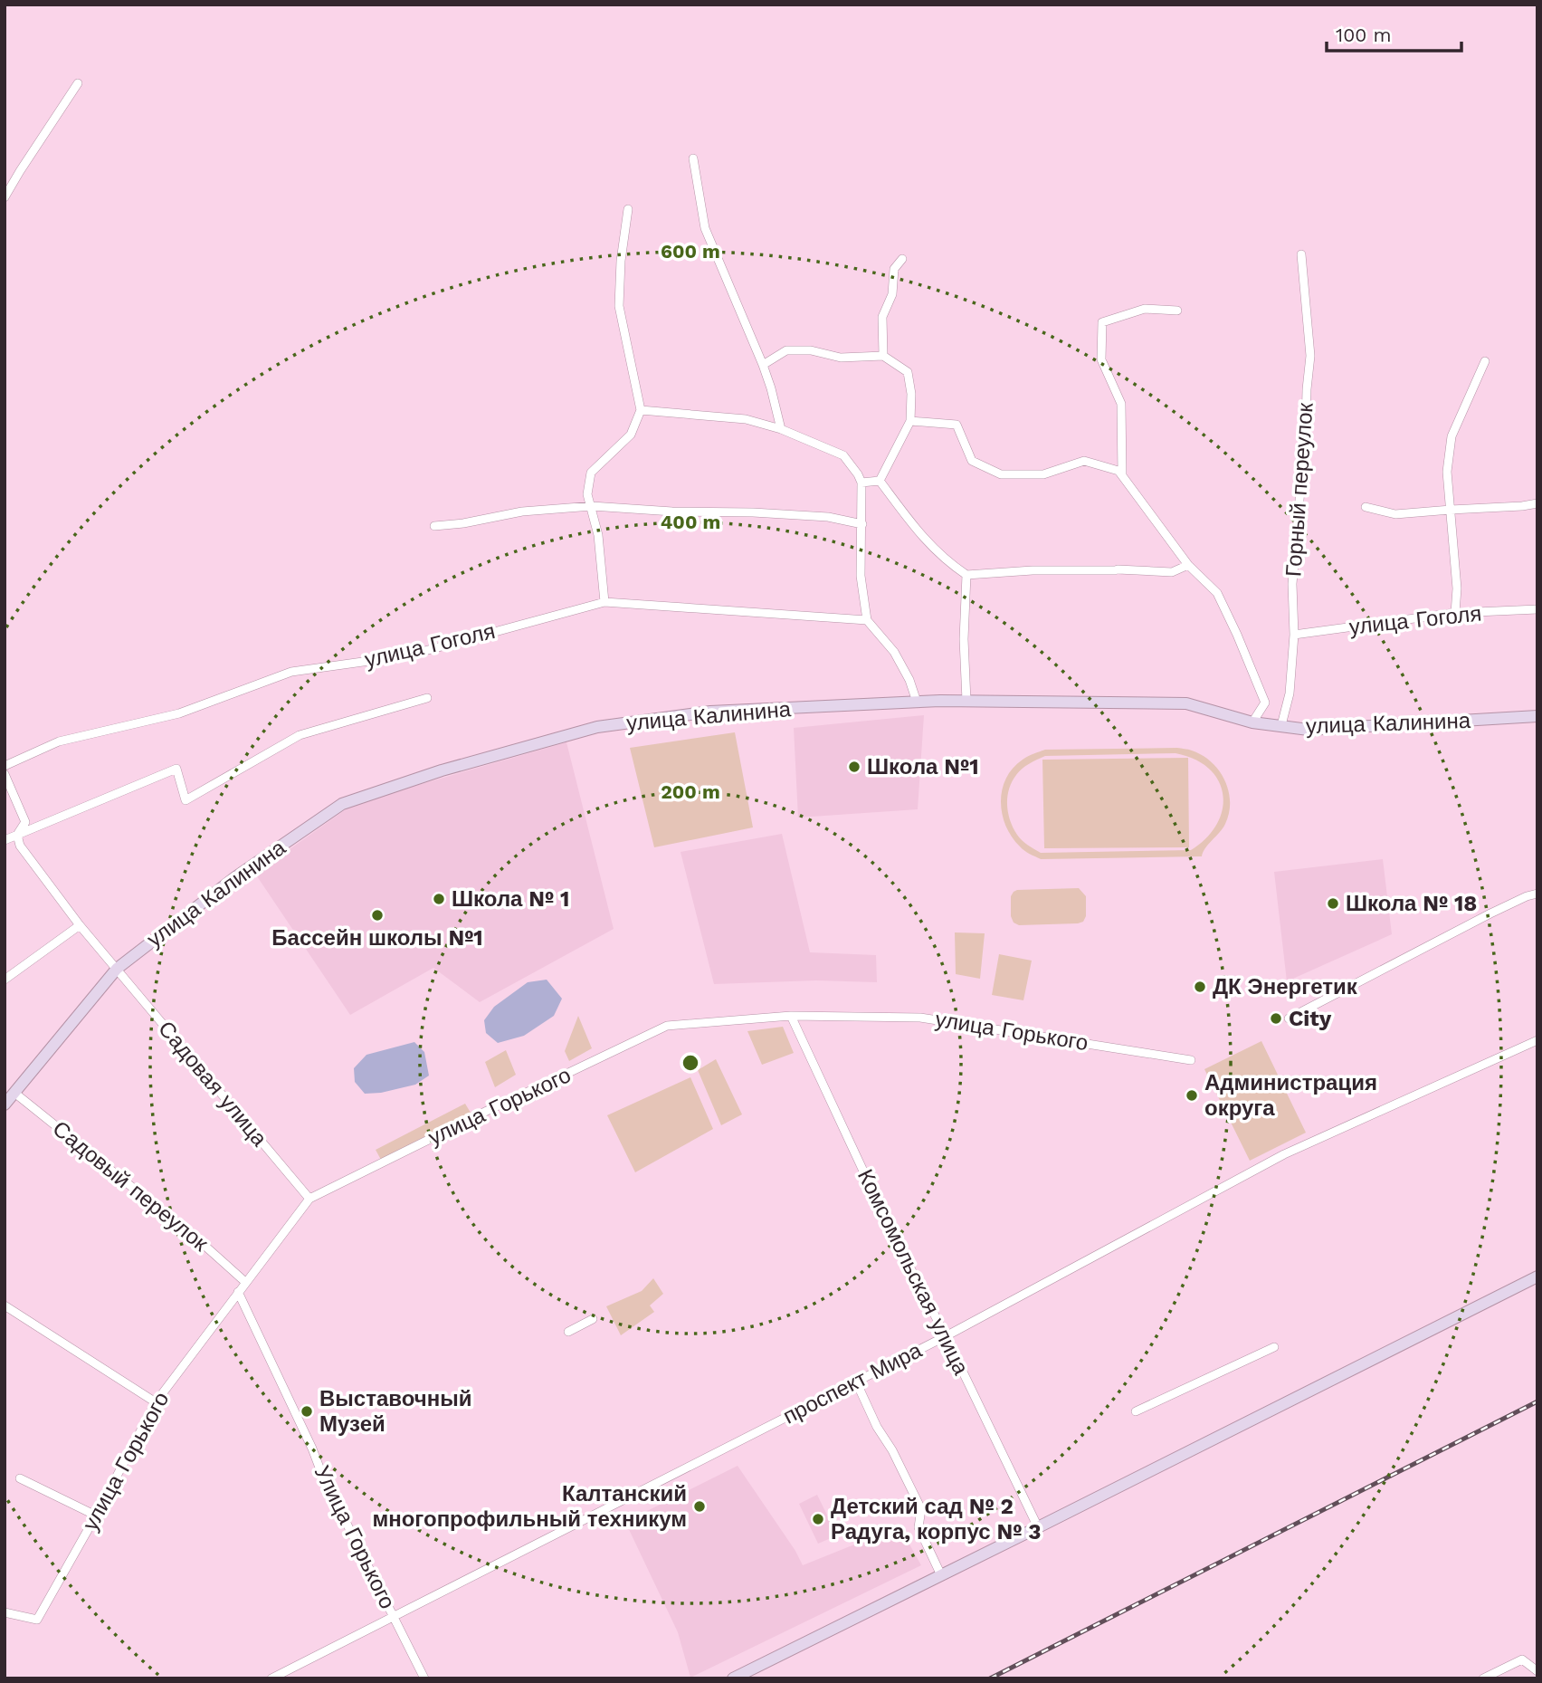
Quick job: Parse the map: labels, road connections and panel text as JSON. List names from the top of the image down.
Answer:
{
  "streets": {
    "street": [
      "Горный переулок",
      "улица Гоголя",
      "улица Калинина",
      "улица Горького",
      "Садовая улица",
      "Садовый переулок",
      "Комсомольская улица",
      "проспект Мира",
      "Улица Горького"
    ]
  },
  "crossings": [
    ["Горный переулок", "улица Гоголя"],
    ["Горный переулок", "улица Калинина"],
    ["улица Калинина", "Садовая улица"],
    ["улица Калинина", "Садовый переулок"],
    ["улица Горького", "Садовая улица"],
    ["улица Горького", "Садовый переулок"],
    ["улица Горького", "Комсомольская улица"],
    ["улица Горького", "Улица Горького"],
    ["Комсомольская улица", "проспект Мира"],
    ["проспект Мира", "Улица Горького"]
  ],
  "places": [
    "Школа №1",
    "Школа № 1",
    "Школа № 18",
    "Бассейн школы №1",
    "ДК Энергетик",
    "City",
    "Администрация округа",
    "Выставочный Музей",
    "Калтанский многопрофильный техникум",
    "Детский сад № 2 Радуга, корпус № 3"
  ],
  "scale_bar": "100 m",
  "rings": ["600 m", "400 m", "200 m"]
}
